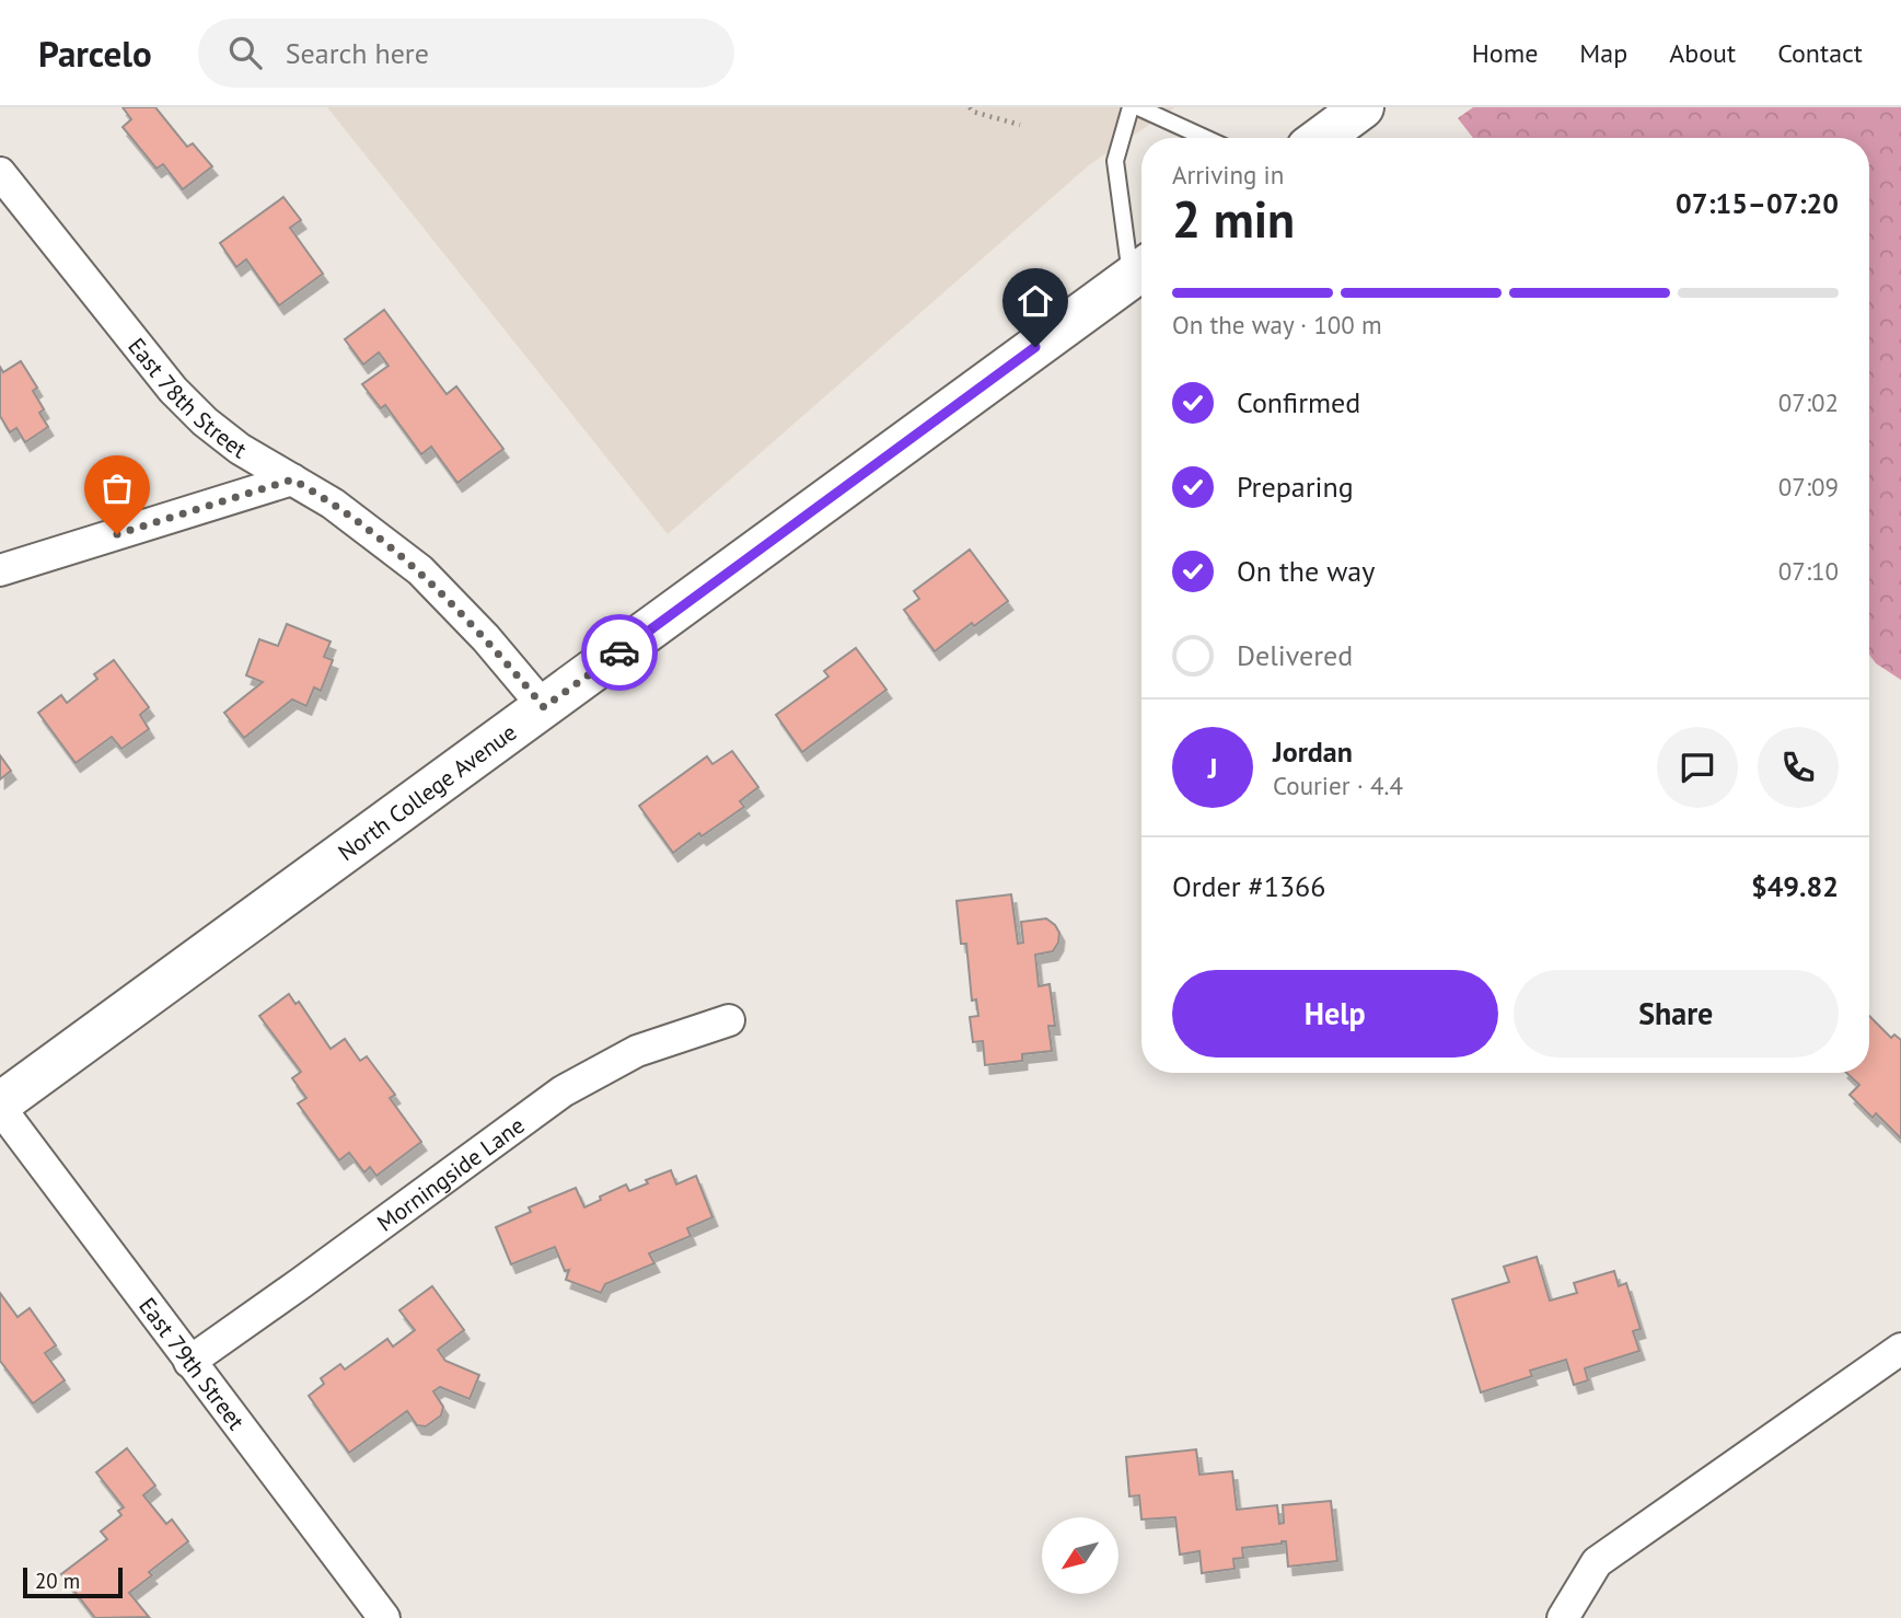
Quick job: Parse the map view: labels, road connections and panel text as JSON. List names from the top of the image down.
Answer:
{
  "streets": {
    "main road": ["North College Avenue"],
    "street": ["East 78th Street", "Morningside Lane", "East 79th Street"]
  },
  "crossings": [
    ["East 78th Street", "North College Avenue"],
    ["North College Avenue", "East 79th Street"],
    ["Morningside Lane", "East 79th Street"]
  ],
  "scale_bar": "20 m",
  "north": "bottom left",
  "page": {
    "header": "Parcelo",
    "search": "Search here",
    "nav": [
      "Home",
      "Map",
      "About",
      "Contact"
    ],
    "heading": ["2 min", "Arriving in", "07:15–07:20"],
    "panel": [
      "Jordan",
      "Courier · 4.4",
      "Order #1366",
      "$49.82"
    ],
    "bar": "On the way · 100 m",
    "list": [
      ["Confirmed", "07:02"],
      ["Preparing", "07:09"],
      ["On the way", "07:10"],
      "Delivered"
    ],
    "round": "J",
    "buttons": ["Help", "Share"],
    "scale": "20 m"
  }
}
